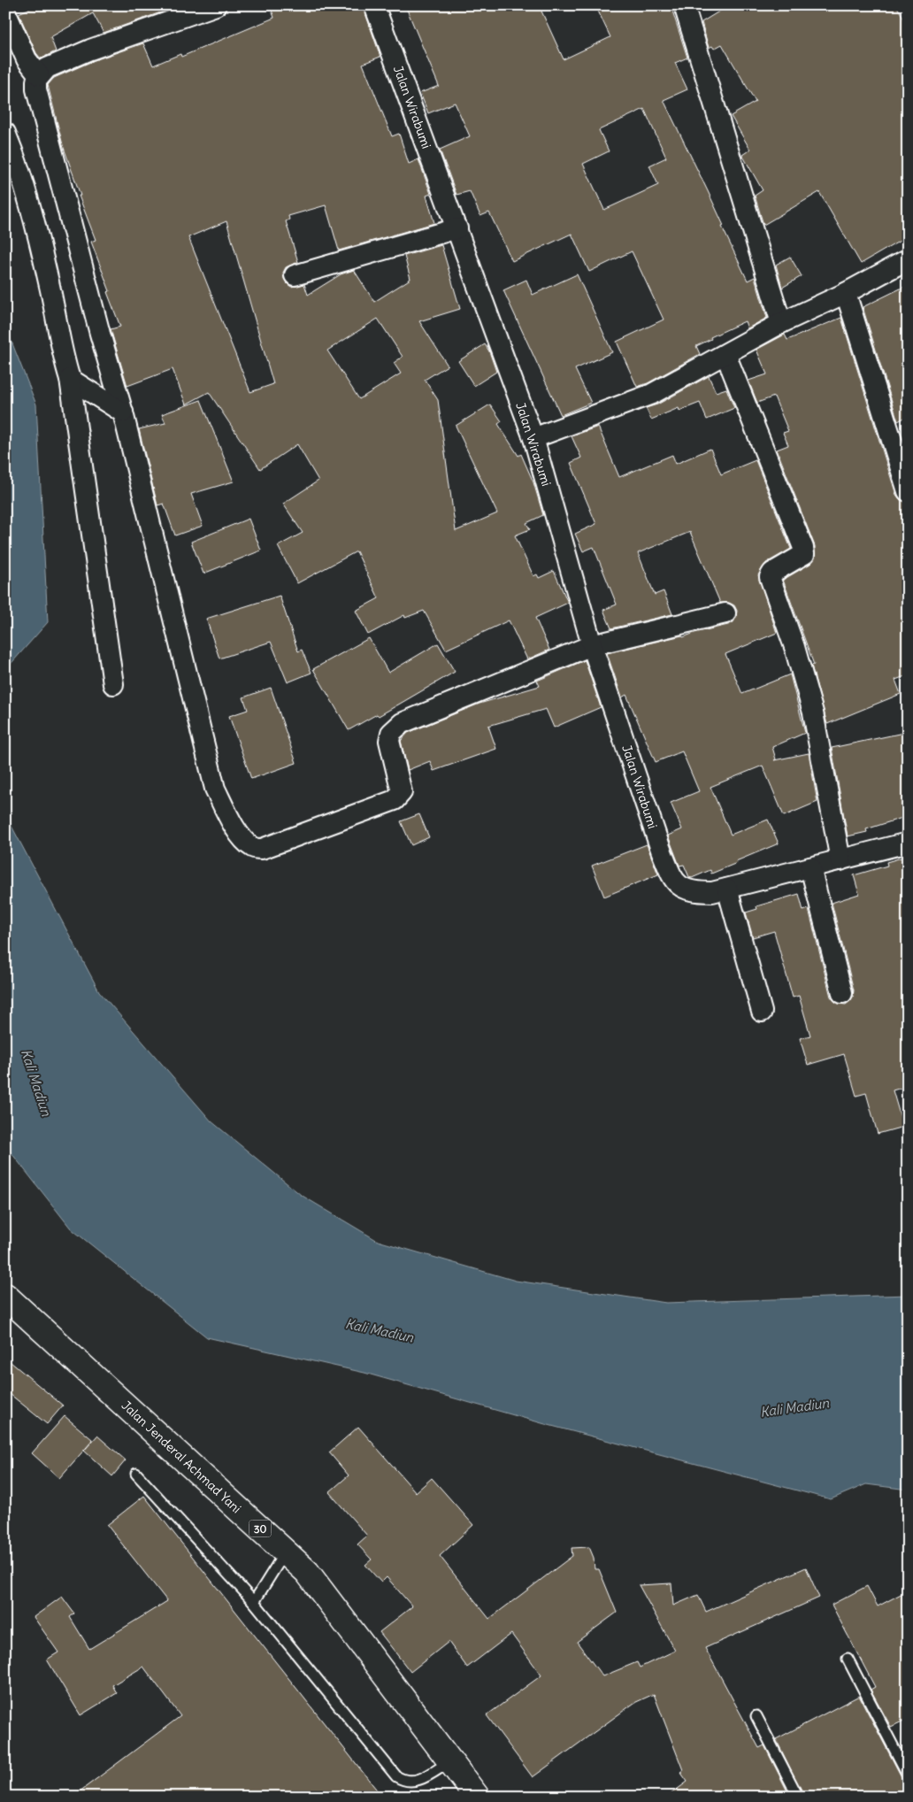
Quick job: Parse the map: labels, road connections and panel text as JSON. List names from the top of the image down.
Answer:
{
  "streets": {
    "highway": ["Jalan Jenderal Achmad Yani", "30"],
    "street": ["Jalan Wirabumi"]
  },
  "water": ["Kali Madiun"]
}
